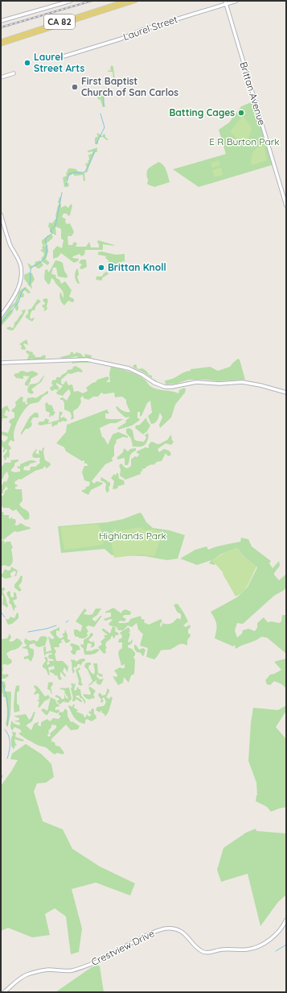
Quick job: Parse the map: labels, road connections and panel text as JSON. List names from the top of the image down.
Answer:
{
  "streets": {
    "main road": [
      "CA 82",
      "Laurel Street",
      "Brittan Avenue",
      "Crestview Drive"
    ]
  },
  "crossings": [
    ["Laurel Street", "Brittan Avenue"]
  ],
  "parks": ["E R Burton Park", "Highlands Park"],
  "places": [
    "Laurel Street Arts",
    "First Baptist Church of San Carlos",
    "Batting Cages",
    "Brittan Knoll"
  ]
}
